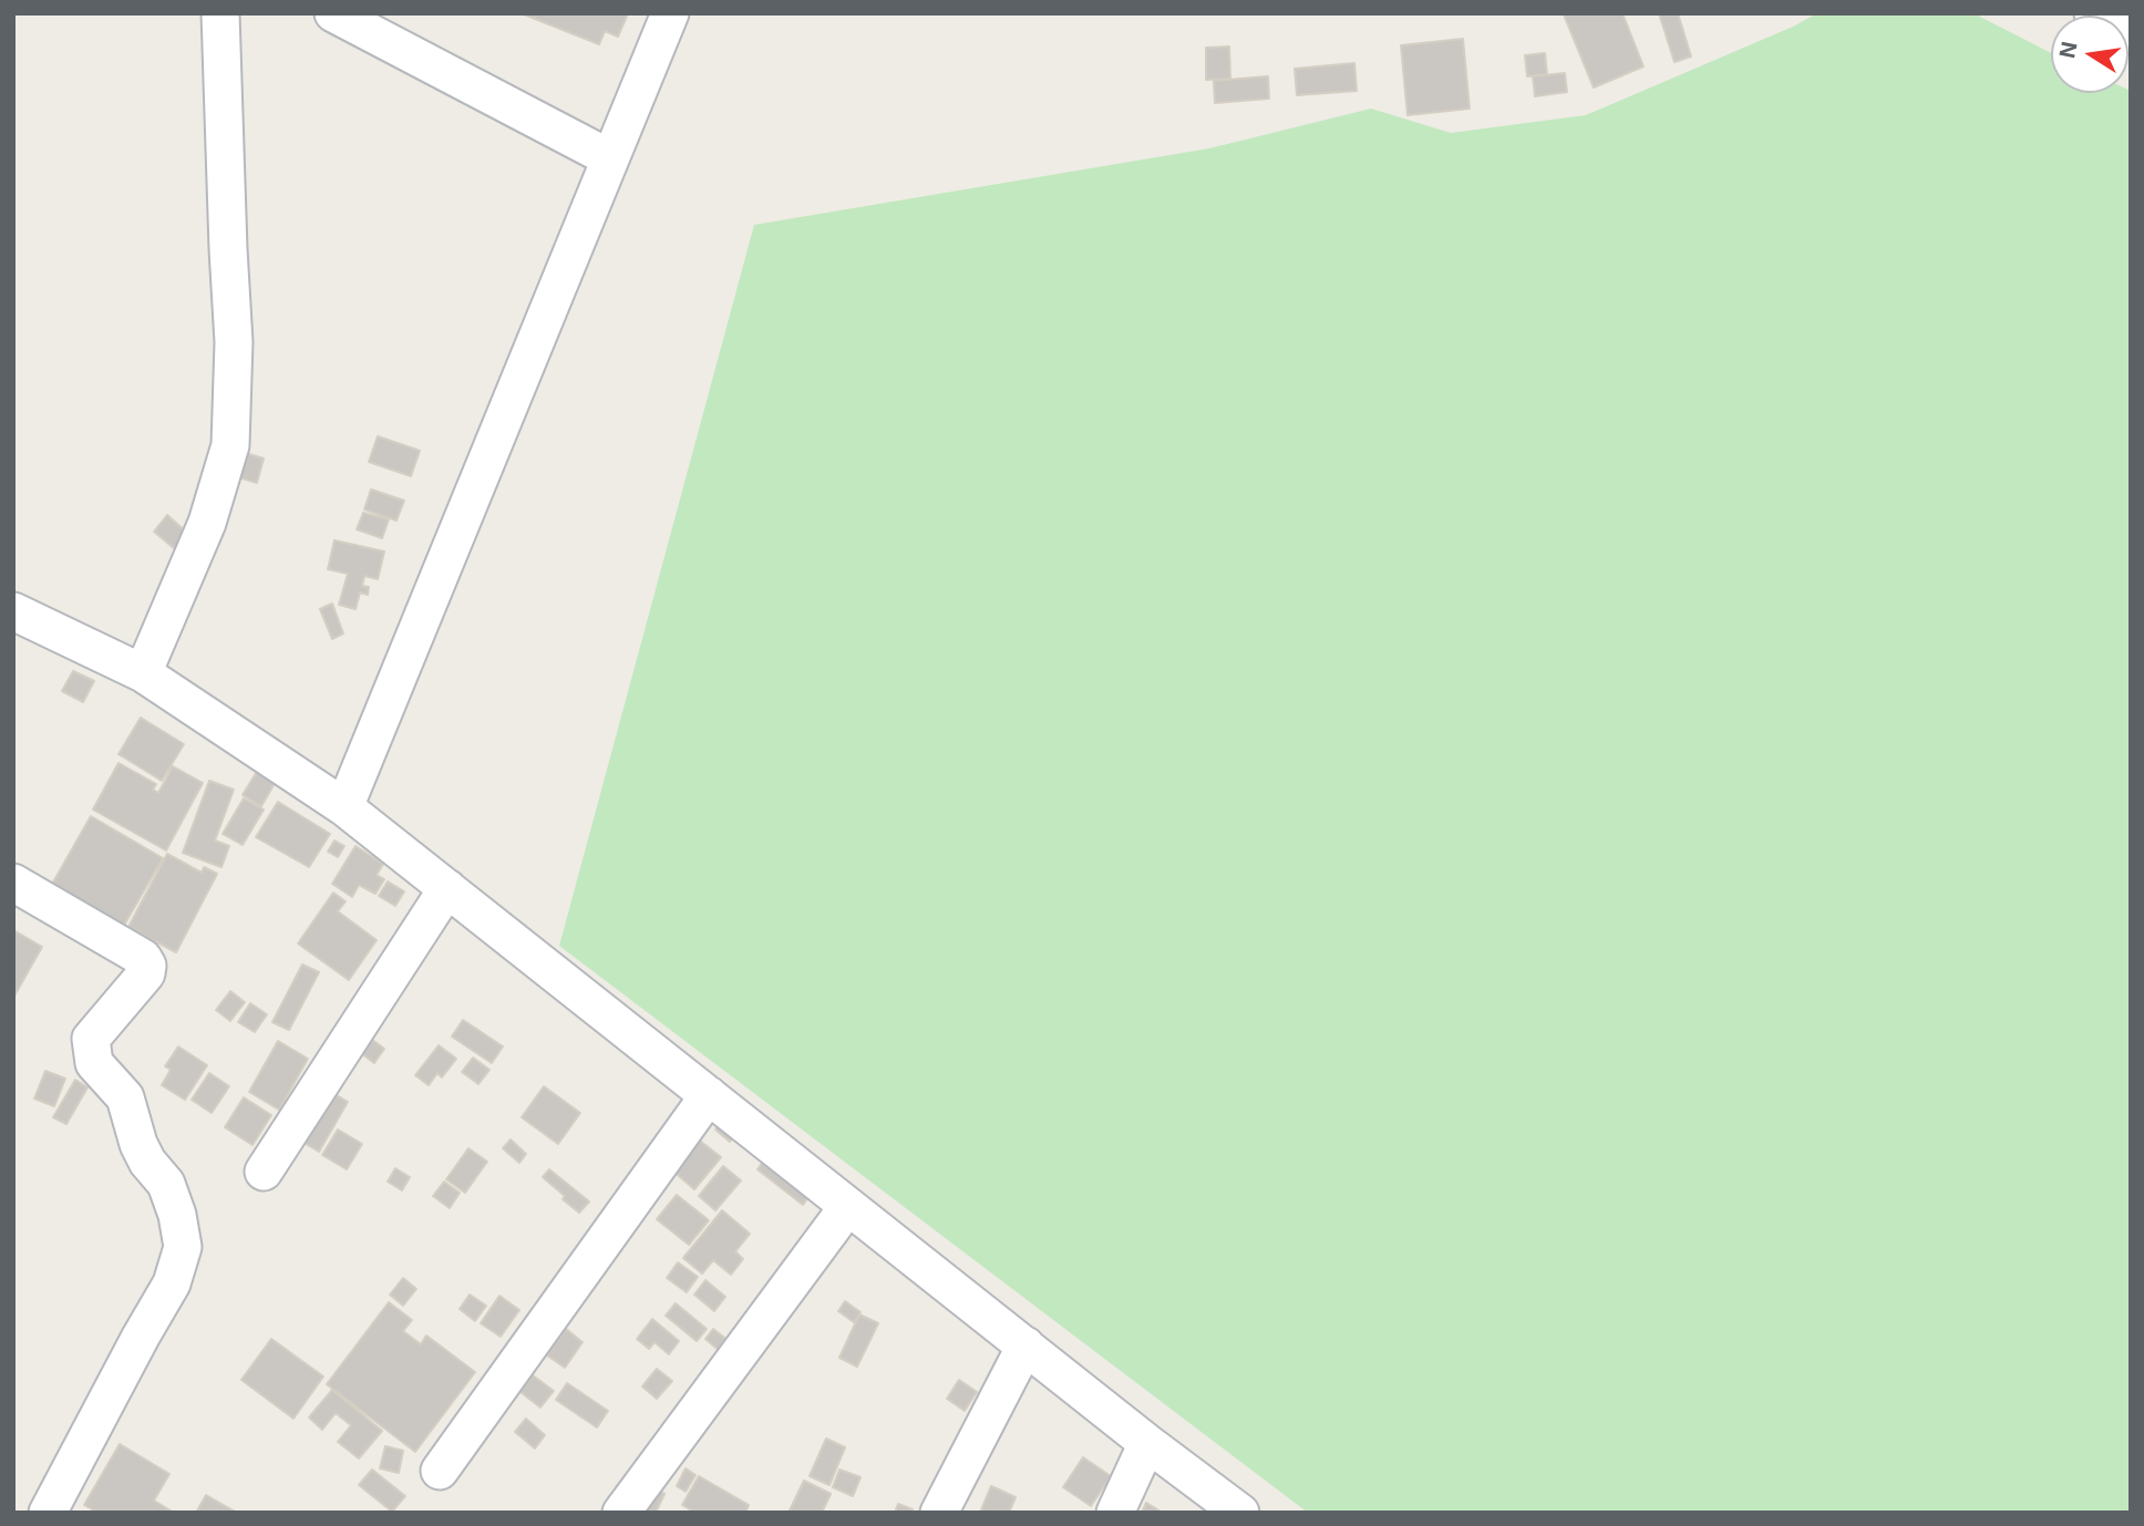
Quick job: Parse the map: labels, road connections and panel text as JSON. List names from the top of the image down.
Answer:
{
  "north": "left"
}
